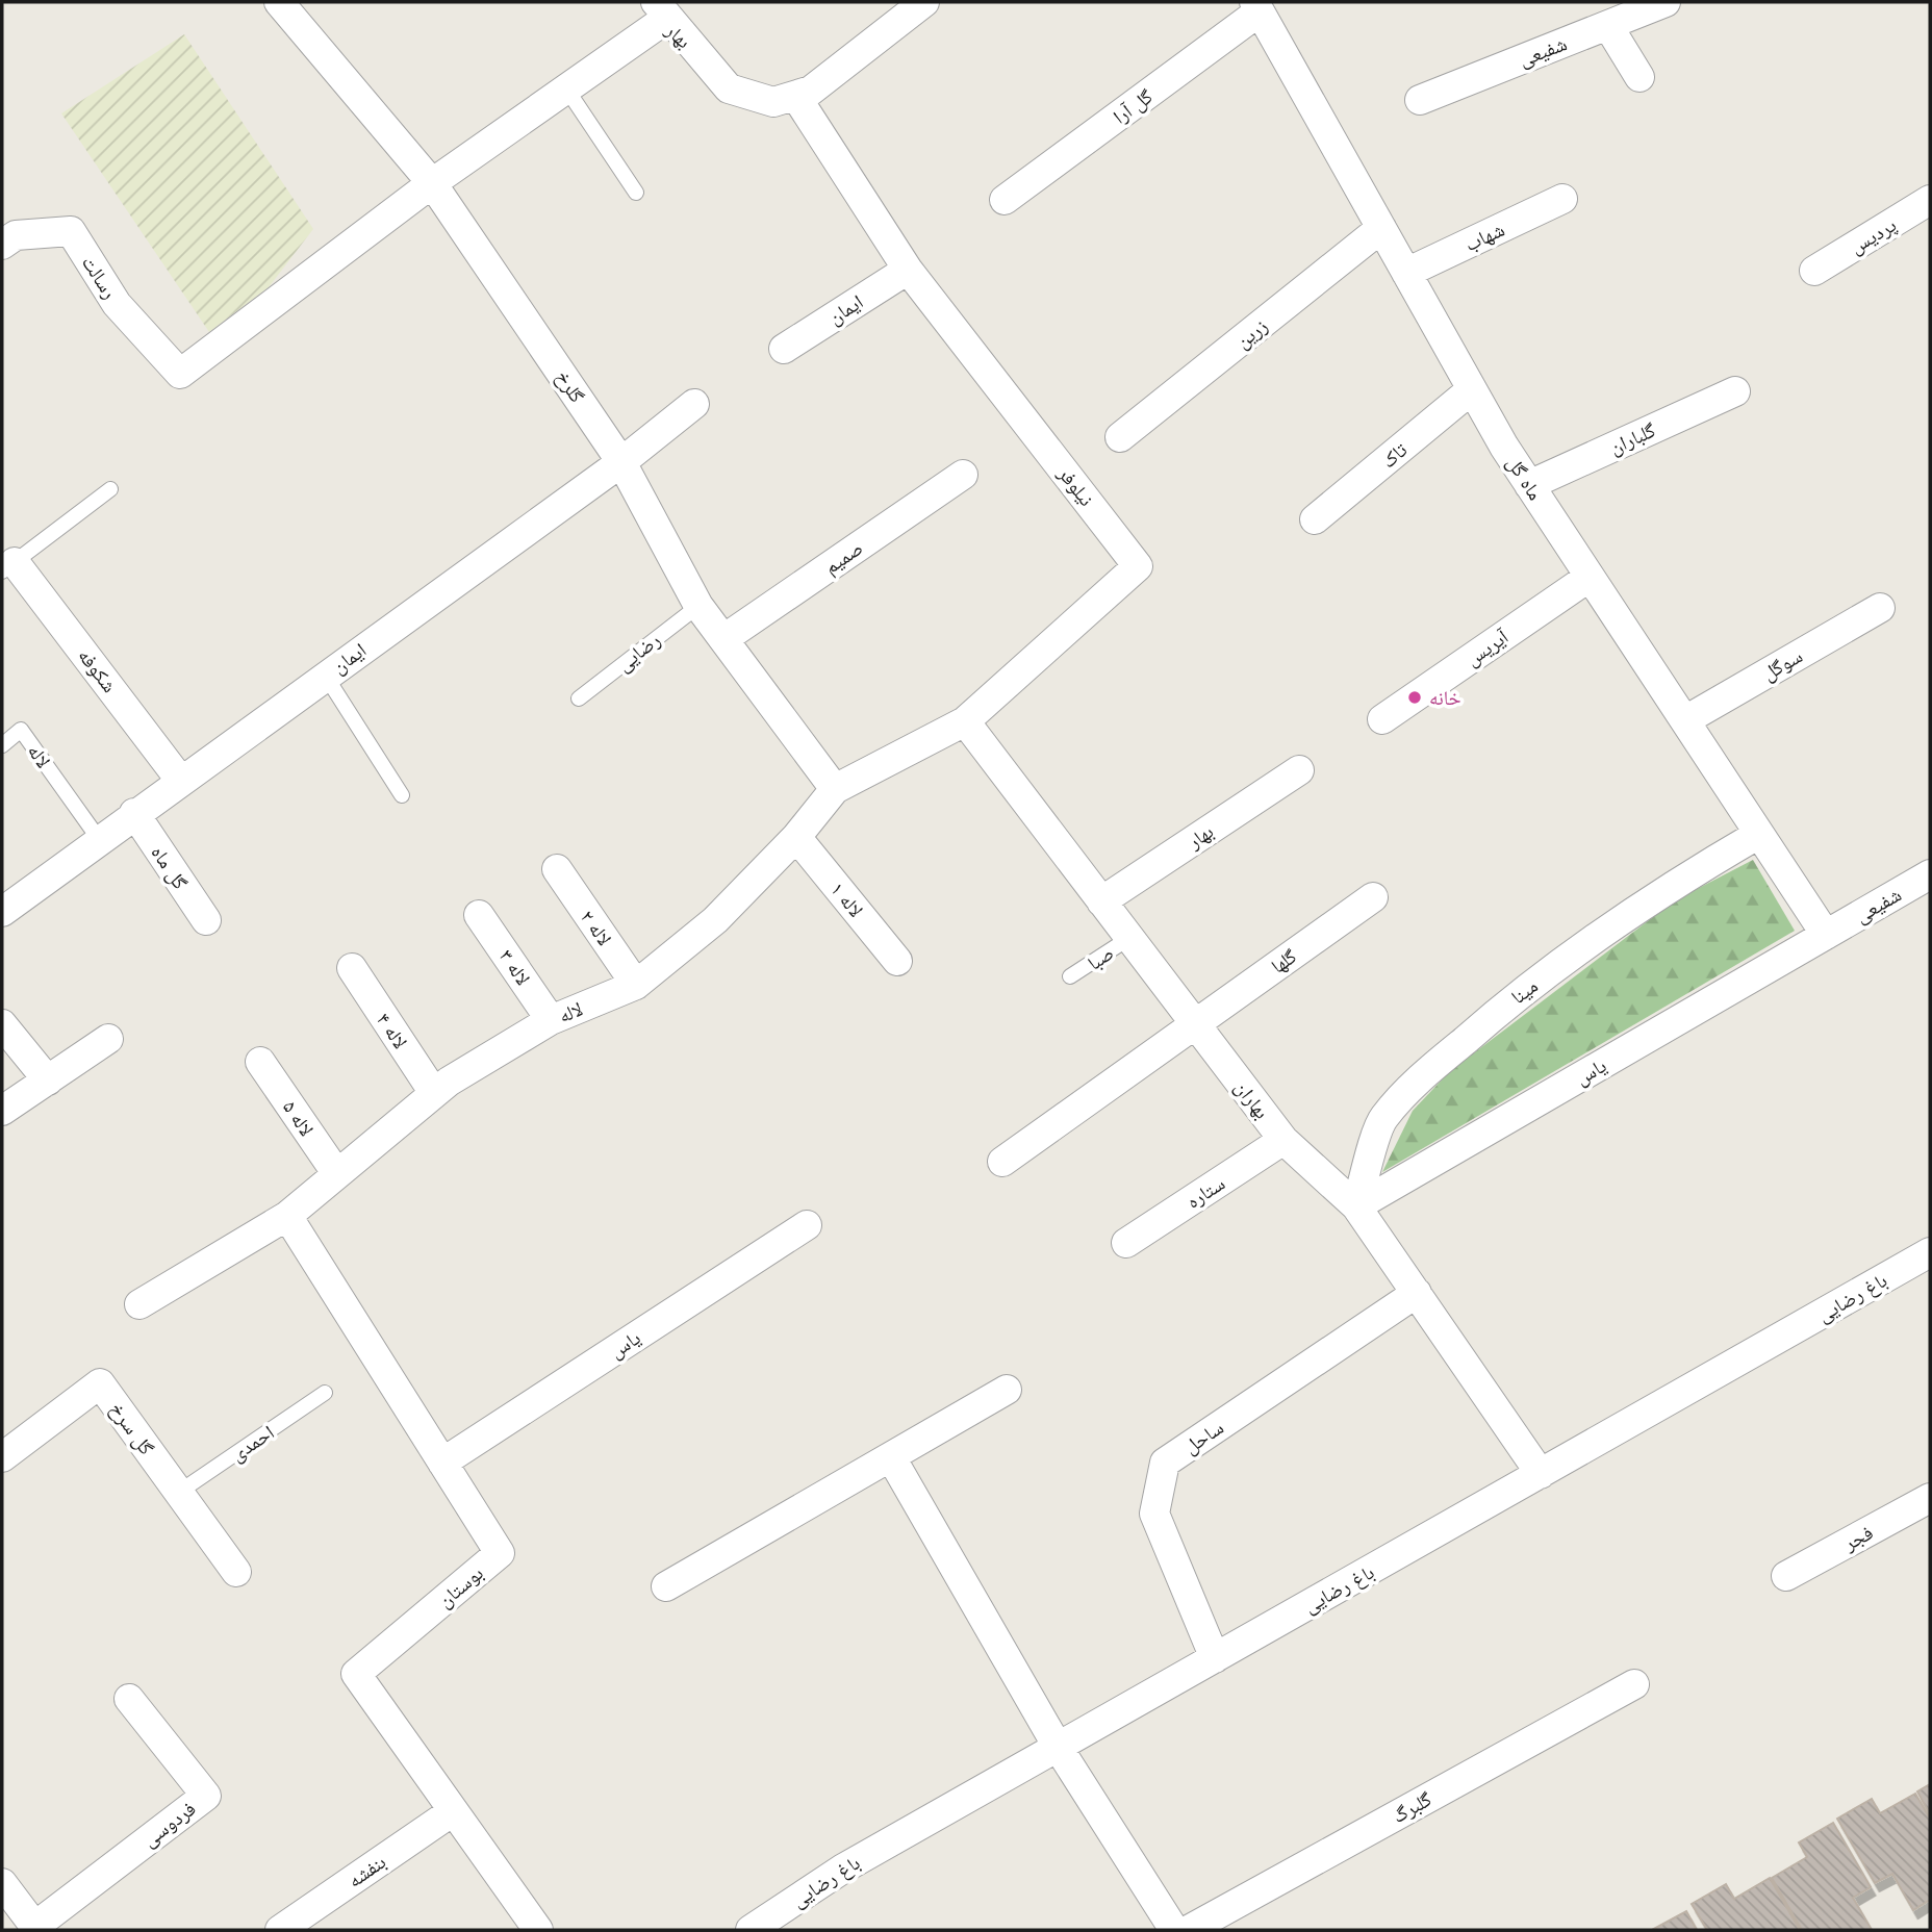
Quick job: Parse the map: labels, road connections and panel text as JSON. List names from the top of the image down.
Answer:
{
  "streets": {
    "street": [
      "بهار",
      "شفیعی",
      "گل آرا",
      "پردیس",
      "شهاب",
      "رسالت",
      "ایمان",
      "زرین",
      "گلرخ",
      "گلباران",
      "تاک",
      "ماه گل",
      "نیلوفر",
      "صمیم",
      "آیریس",
      "سوگل",
      "شکوفه",
      "لاله",
      "گل ماه",
      "لاله ۱",
      "لاله ۲",
      "گلها",
      "لاله ۳",
      "مینا",
      "لاله ۴",
      "یاس",
      "بهاران",
      "لاله ۵",
      "ستاره",
      "باغ رضایی",
      "گل سرخ",
      "ساحل",
      "فجر",
      "بوستان",
      "گلبرگ",
      "فردوسی",
      "بنفشه"
    ],
    "lane": ["رضایی", "صبا", "احمدی"]
  },
  "crossings": [
    ["بهار", "رسالت"],
    ["بهار", "گلرخ"],
    ["بهار", "نیلوفر"],
    ["بهار", "بهاران"],
    ["شفیعی", "ماه گل"],
    ["شفیعی", "یاس"],
    ["گل آرا", "ماه گل"],
    ["شهاب", "ماه گل"],
    ["ایمان", "گلرخ"],
    ["ایمان", "نیلوفر"],
    ["ایمان", "شکوفه"],
    ["ایمان", "لاله"],
    ["ایمان", "گل ماه"],
    ["زرین", "ماه گل"],
    ["گلرخ", "نیلوفر"],
    ["گلرخ", "صمیم"],
    ["گلرخ", "رضایی"],
    ["گلرخ", "لاله"],
    ["گلباران", "ماه گل"],
    ["تاک", "ماه گل"],
    ["ماه گل", "آیریس"],
    ["ماه گل", "سوگل"],
    ["ماه گل", "مینا"],
    ["ماه گل", "یاس"],
    ["نیلوفر", "لاله"],
    ["نیلوفر", "بهاران"],
    ["لاله", "لاله ۱"],
    ["لاله", "لاله ۲"],
    ["لاله", "لاله ۳"],
    ["لاله", "لاله ۴"],
    ["لاله", "لاله ۵"],
    ["لاله", "بوستان"],
    ["صبا", "بهاران"],
    ["گلها", "بهاران"],
    ["مینا", "یاس"],
    ["مینا", "بهاران"],
    ["یاس", "بهاران"],
    ["یاس", "بوستان"],
    ["بهاران", "ستاره"],
    ["بهاران", "باغ رضایی"],
    ["بهاران", "ساحل"],
    ["باغ رضایی", "ساحل"],
    ["گل سرخ", "احمدی"],
    ["بوستان", "بنفشه"]
  ],
  "places": ["خانه"]
}
